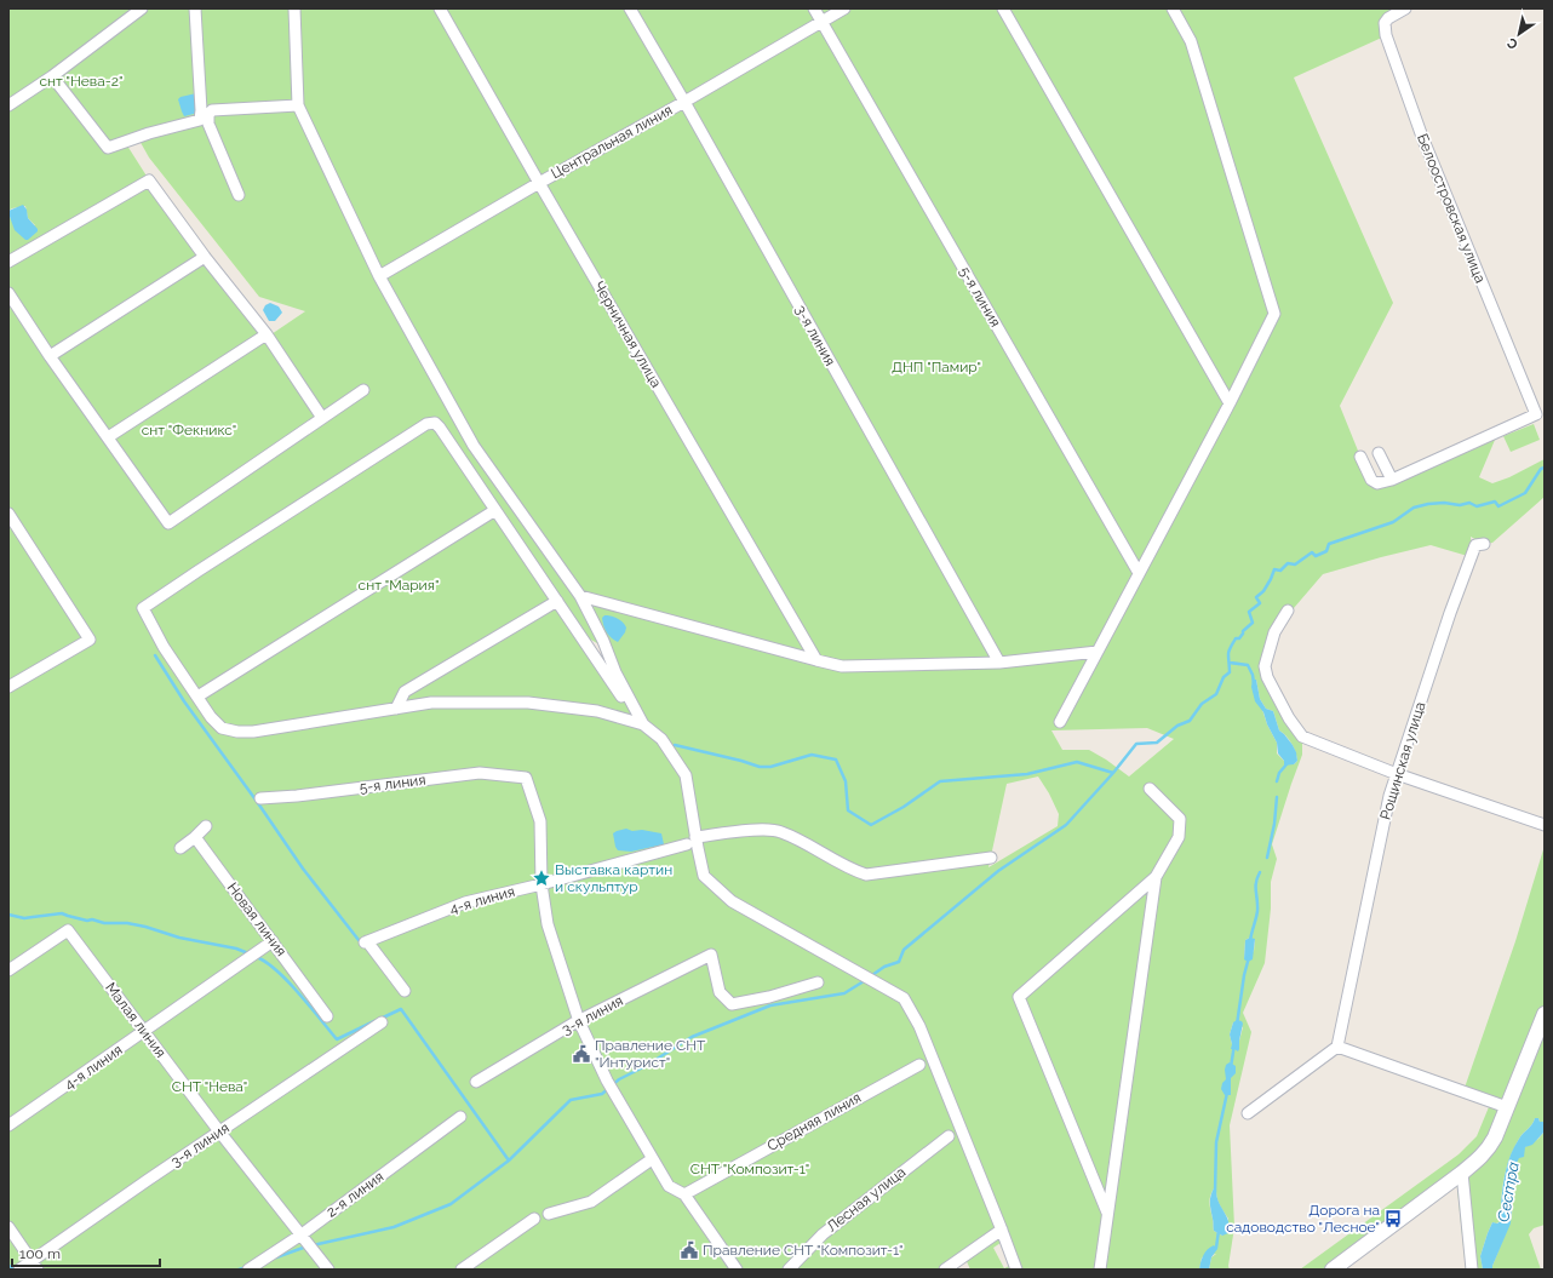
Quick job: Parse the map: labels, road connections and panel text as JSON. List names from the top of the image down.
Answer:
{
  "streets": {
    "street": [
      "Центральная линия",
      "Белоостровская улица",
      "5-я линия",
      "Черничная улица",
      "3-я линия",
      "Рощинская улица",
      "4-я линия",
      "Новая линия",
      "Малая линия",
      "Средняя линия",
      "2-я линия",
      "Лесная улица"
    ]
  },
  "crossings": [
    ["Центральная линия", "5-я линия"],
    ["Центральная линия", "Черничная улица"],
    ["Центральная линия", "3-я линия"],
    ["5-я линия", "4-я линия"],
    ["3-я линия", "Малая линия"],
    ["4-я линия", "Новая линия"],
    ["4-я линия", "Малая линия"],
    ["Малая линия", "2-я линия"]
  ],
  "water": ["Сестра"],
  "parks": [
    "снт \"Нева-2\"",
    "ДНП \"Памир\"",
    "снт \"Фекникс\"",
    "снт \"Мария\"",
    "СНТ \"Нева\"",
    "СНТ \"Композит-1\""
  ],
  "places": {
    "place": ["Выставка картин и скульптур"],
    "public building": ["Правление СНТ \"Интурист\"", "Правление СНТ \"Композит-1\""],
    "bus stop": ["Дорога на садоводство \"Лесное\""]
  },
  "scale_bar": "100 m",
  "north": "bottom left"
}
